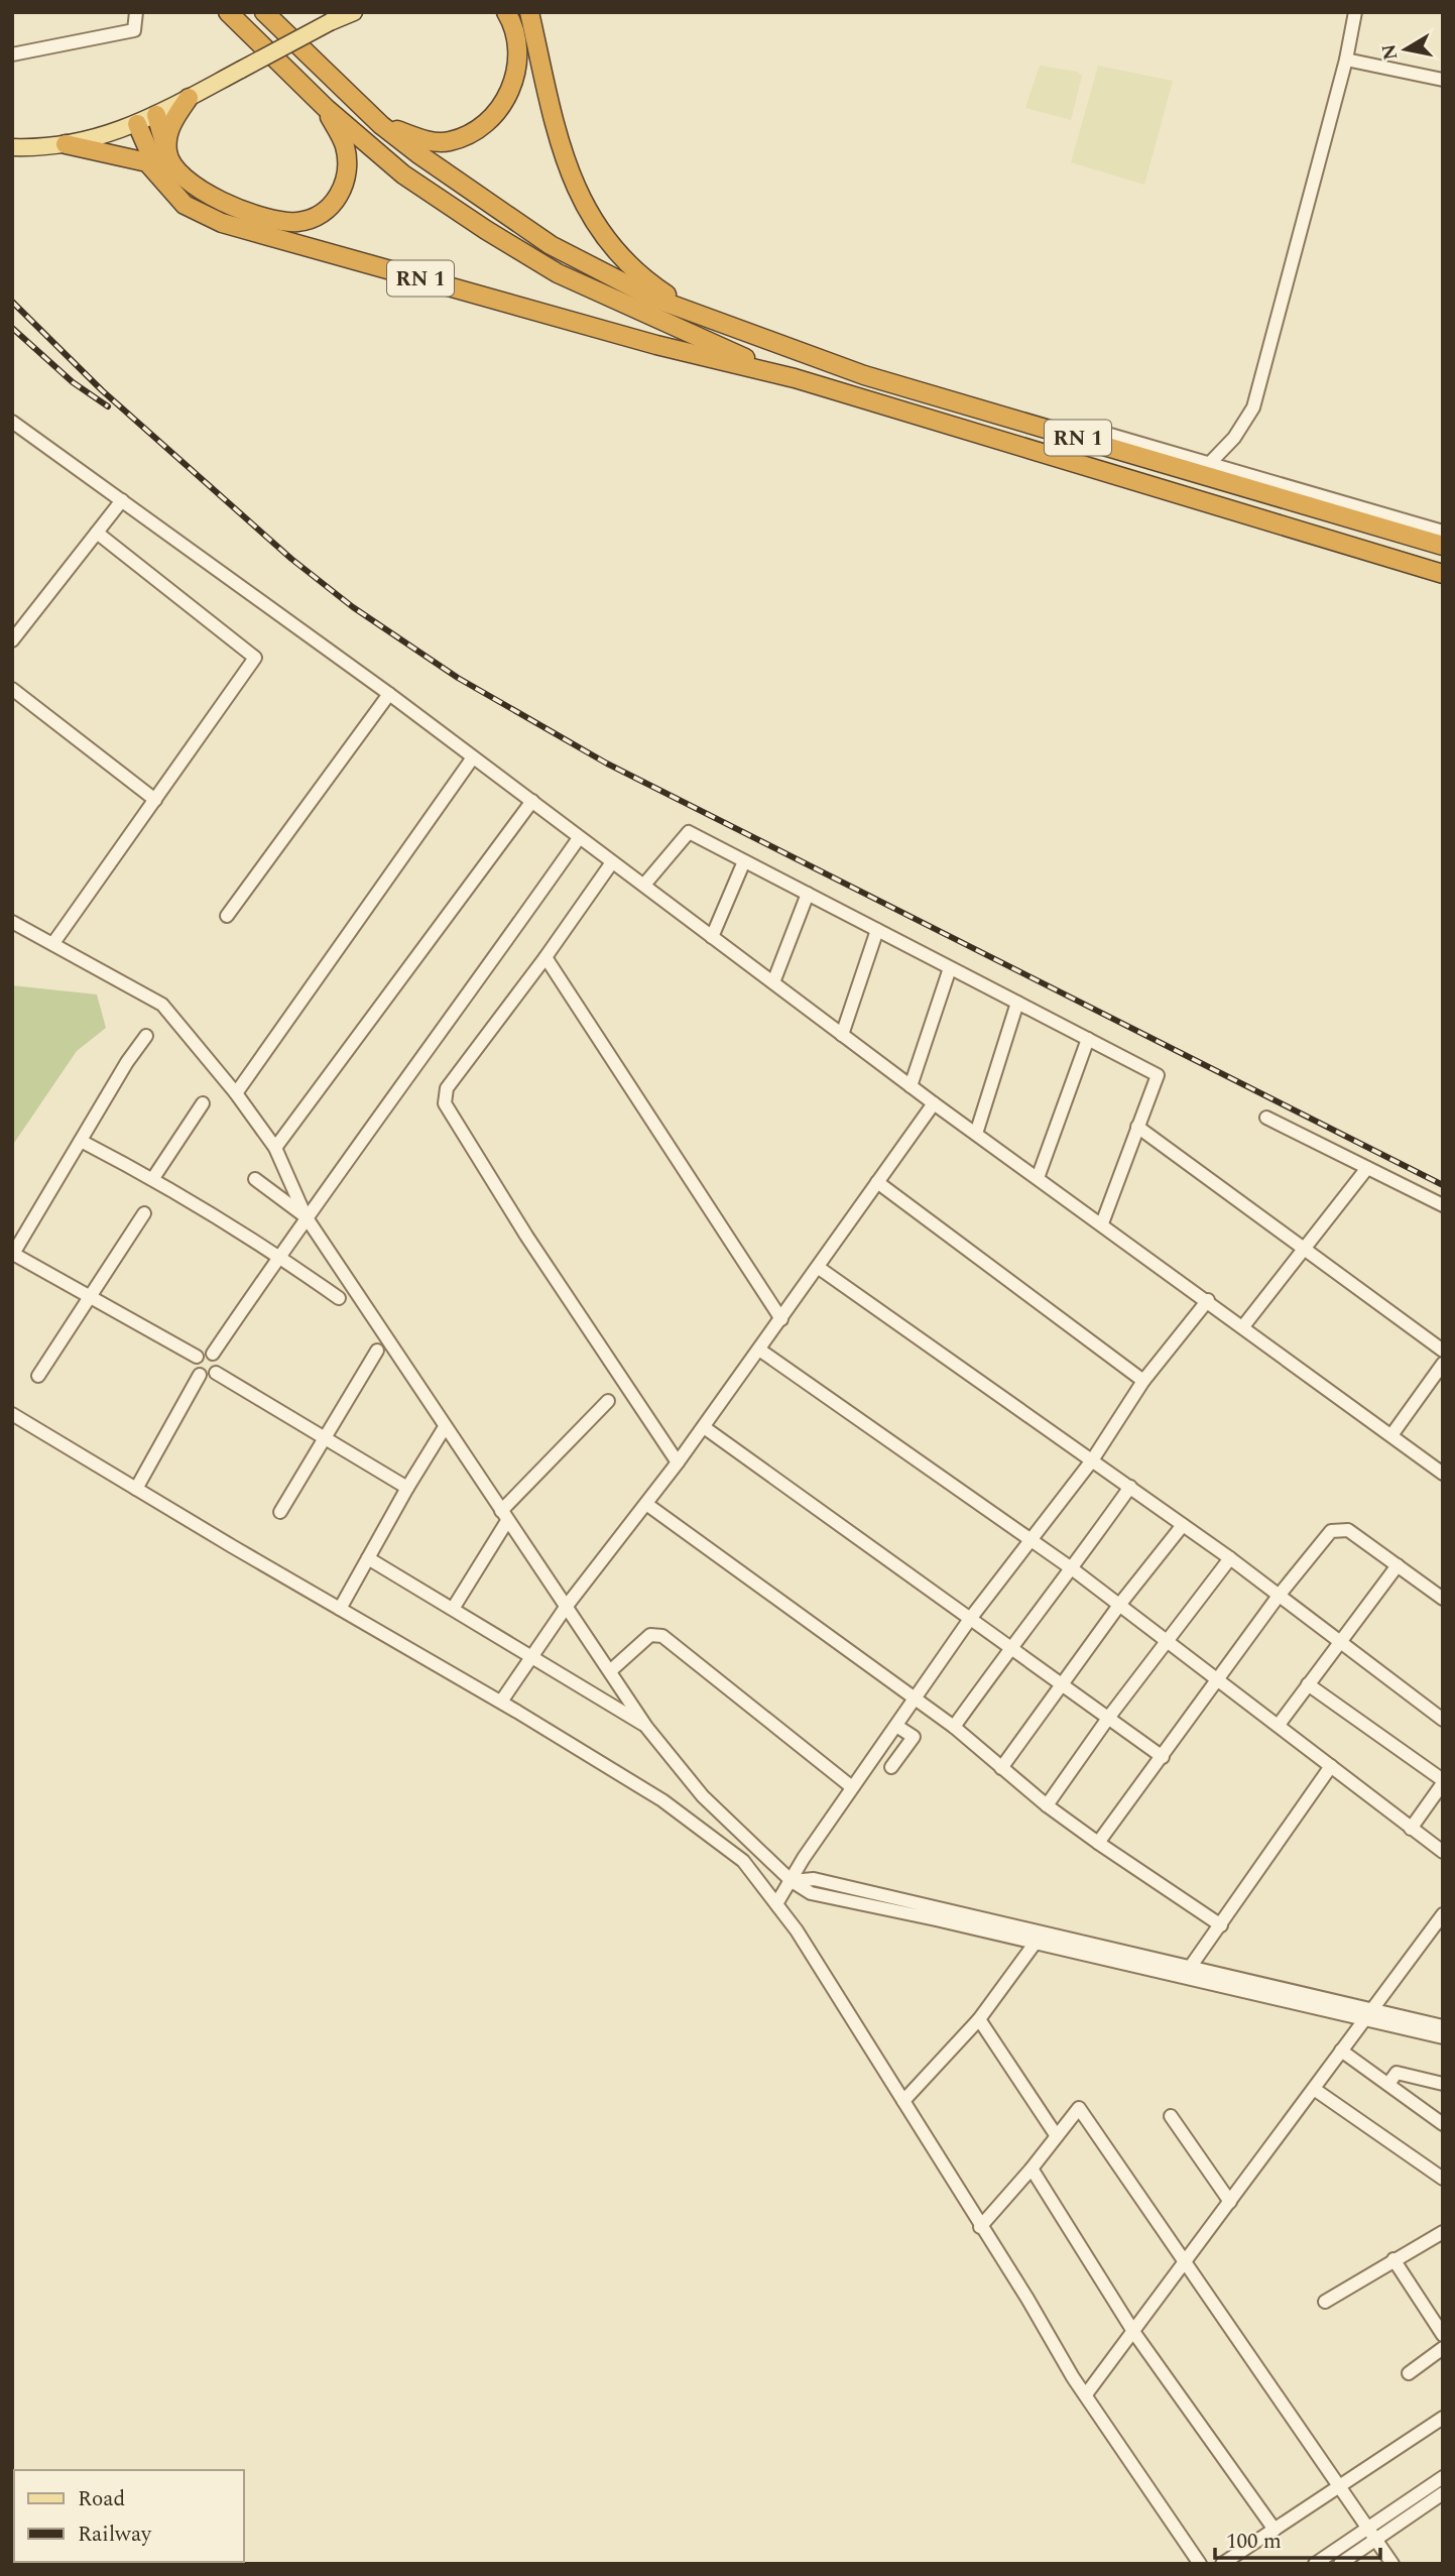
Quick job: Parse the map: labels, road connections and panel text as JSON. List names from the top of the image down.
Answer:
{
  "streets": {
    "highway": ["RN 1"]
  },
  "legend": ["Road", "Railway"],
  "scale_bar": "100 m",
  "north": "left"
}
